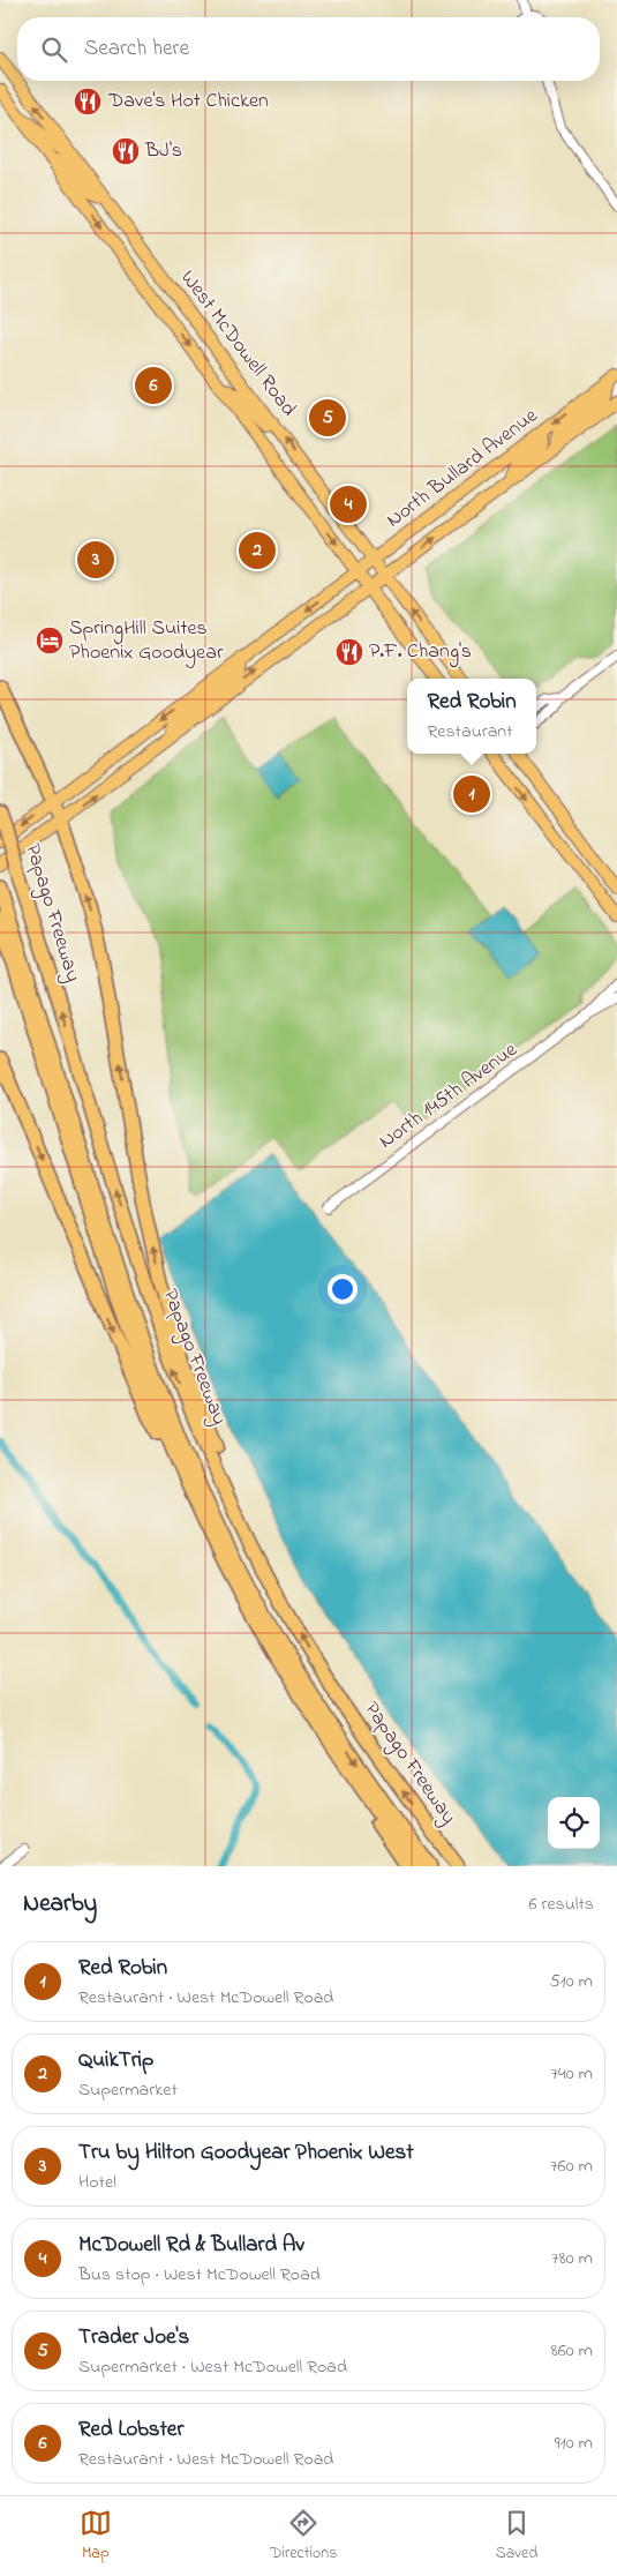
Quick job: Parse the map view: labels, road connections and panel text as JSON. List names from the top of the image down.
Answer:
{
  "streets": {
    "highway": ["Papago Freeway"],
    "main road": ["West McDowell Road", "North Bullard Avenue"],
    "street": ["North 145th Avenue"]
  },
  "crossings": [
    ["West McDowell Road", "North Bullard Avenue"]
  ],
  "places": {
    "restaurant": ["Dave's Hot Chicken", "BJ's", "P.F. Chang's"],
    "hotel": ["SpringHill Suites Phoenix Goodyear"]
  },
  "page": {
    "search": "Search here",
    "pins": [
      "6",
      "5",
      "4",
      "2",
      "3",
      "1"
    ],
    "popup": ["Red Robin", "Restaurant"],
    "heading": ["Nearby", "6 results"],
    "list": [
      {
        "mark": "1",
        "name": "Red Robin",
        "note": "Restaurant · West McDowell Road",
        "value": "510 m"
      },
      {
        "mark": "2",
        "name": "QuikTrip",
        "note": "Supermarket",
        "value": "740 m"
      },
      {
        "mark": "3",
        "name": "Tru by Hilton Goodyear Phoenix West",
        "note": "Hotel",
        "value": "760 m"
      },
      {
        "mark": "4",
        "name": "McDowell Rd & Bullard Av",
        "note": "Bus stop · West McDowell Road",
        "value": "780 m"
      },
      {
        "mark": "5",
        "name": "Trader Joe's",
        "note": "Supermarket · West McDowell Road",
        "value": "860 m"
      },
      {
        "mark": "6",
        "name": "Red Lobster",
        "note": "Restaurant · West McDowell Road",
        "value": "910 m"
      }
    ],
    "nav": ["Map", "Directions", "Saved"]
  }
}
